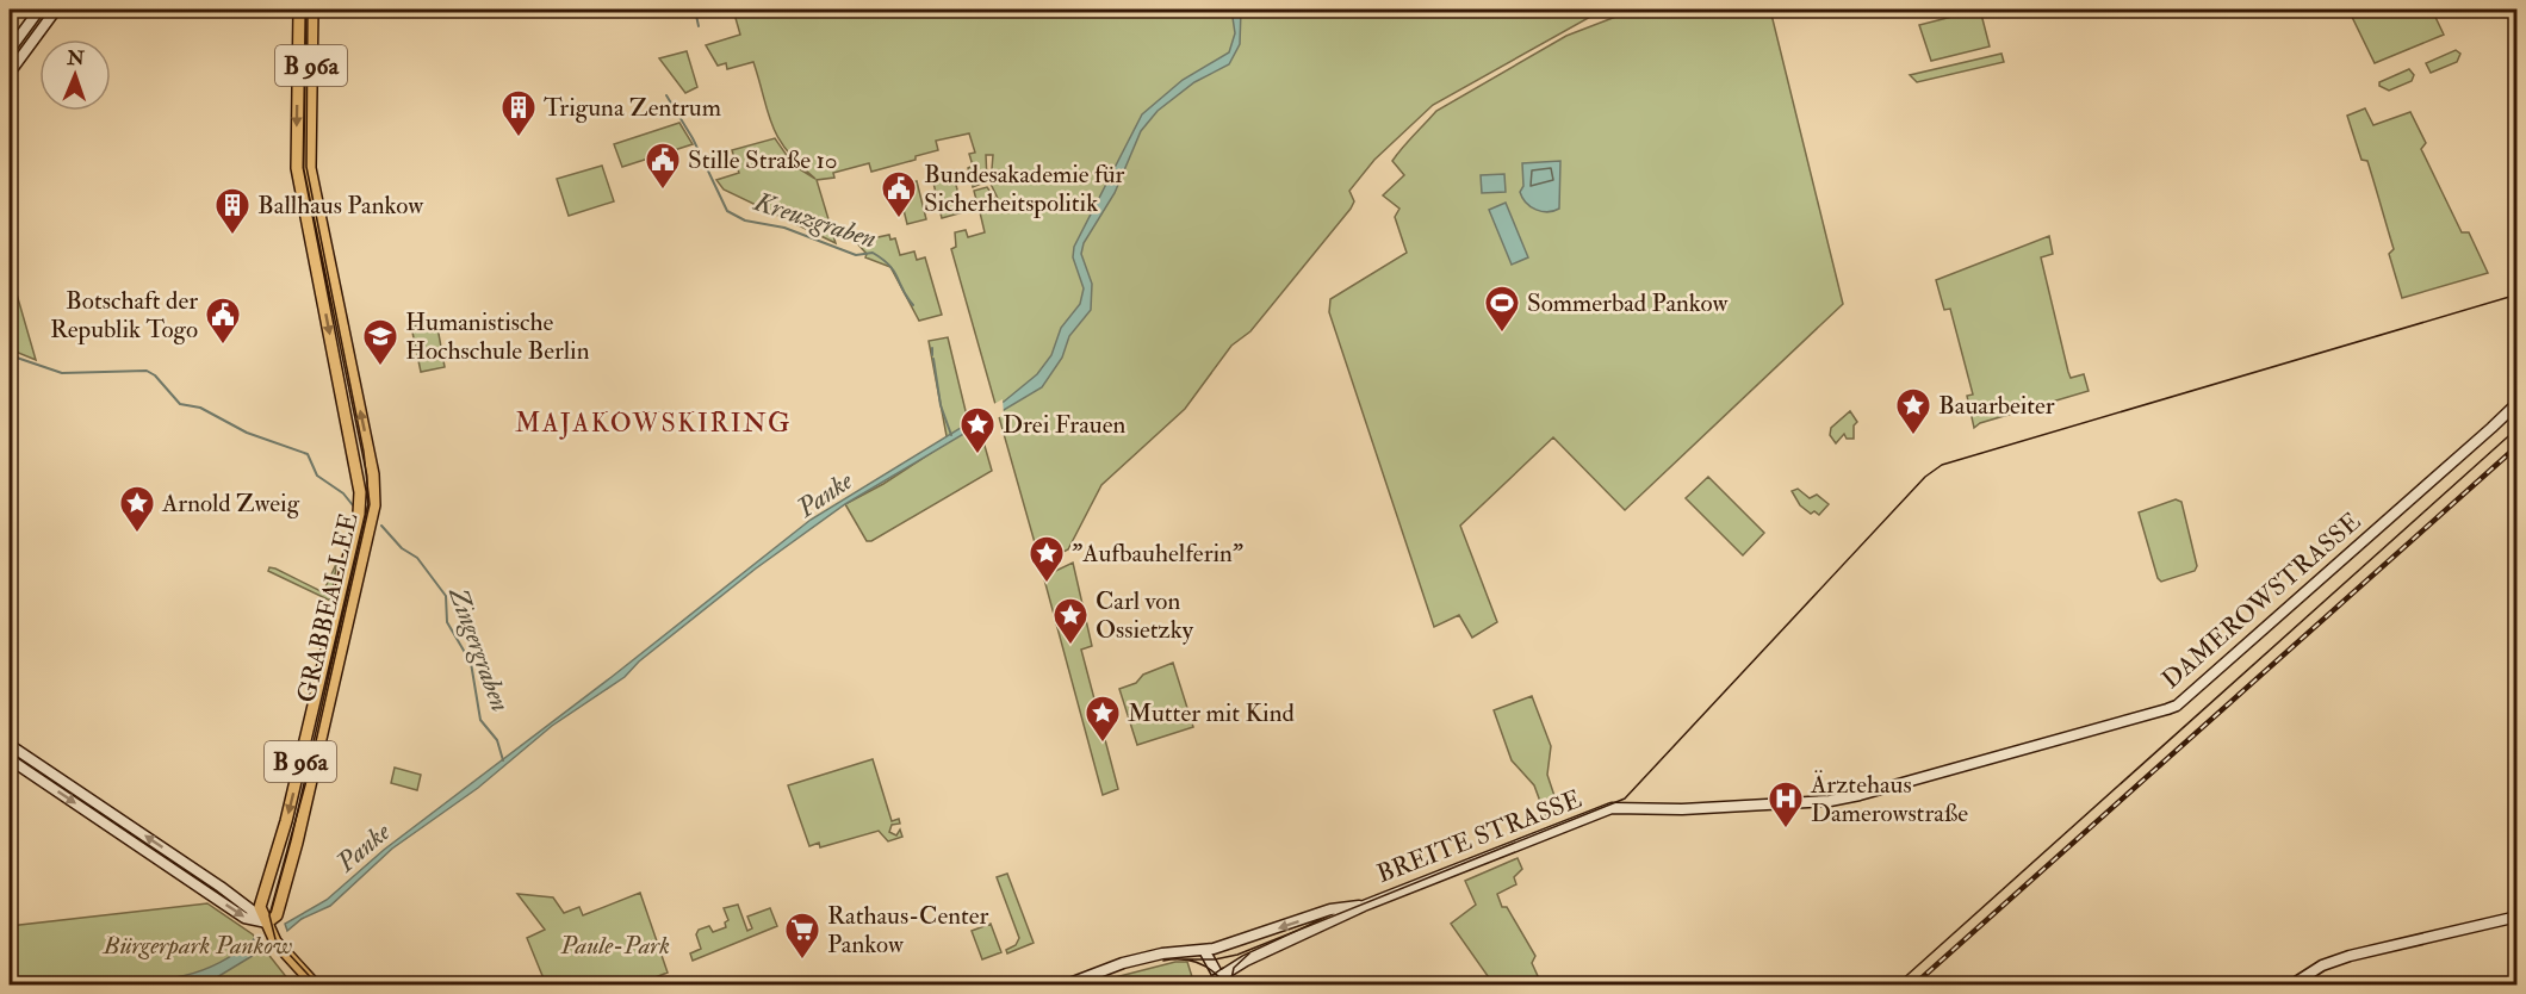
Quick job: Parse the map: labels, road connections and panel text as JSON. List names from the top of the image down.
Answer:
{
  "streets": {
    "main road": [
      "B 96a",
      "DAMEROWSTRASSE",
      "GRABBEALLEE",
      "BREITE STRASSE"
    ]
  },
  "crossings": [
    ["B 96a", "GRABBEALLEE"],
    ["DAMEROWSTRASSE", "BREITE STRASSE"]
  ],
  "districts": ["MAJAKOWSKIRING"],
  "water": ["Kreuzgraben", "Panke", "Zingergraben"],
  "parks": ["Bürgerpark Pankow", "Paule-Park"],
  "places": {
    "building": ["Triguna Zentrum", "Ballhaus Pankow"],
    "public building": ["Stille Straße 10", "Bundesakademie für Sicherheitspolitik", "Botschaft der Republik Togo"],
    "sports": ["Sommerbad Pankow"],
    "school or university": ["Humanistische Hochschule Berlin"],
    "place": [
      "Bauarbeiter",
      "Drei Frauen",
      "Arnold Zweig",
      "\"Aufbauhelferin\"",
      "Carl von Ossietzky",
      "Mutter mit Kind"
    ],
    "hospital": ["Ärztehaus Damerowstraße"],
    "supermarket": ["Rathaus-Center Pankow"]
  },
  "north": "top"
}
